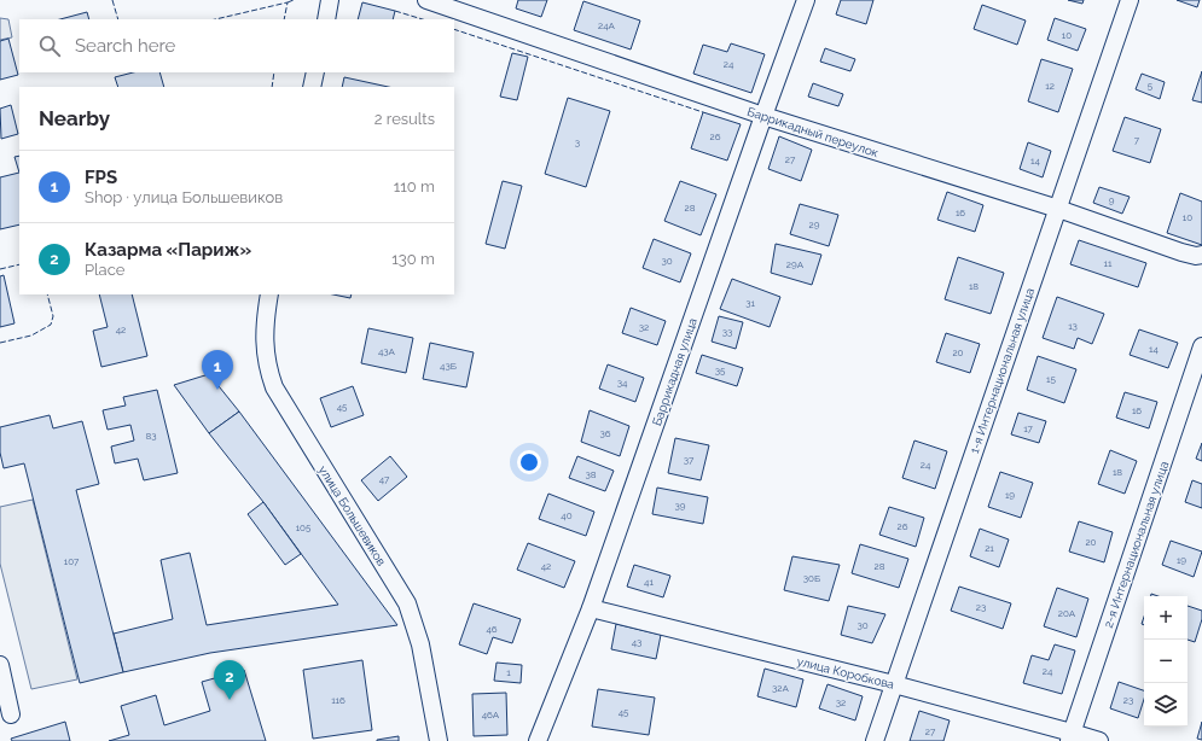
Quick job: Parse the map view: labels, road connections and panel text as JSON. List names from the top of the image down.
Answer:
{
  "streets": {
    "street": [
      "Баррикадный переулок",
      "1-я Интернациональная улица",
      "Баррикадная улица",
      "улица Большевиков",
      "2-я Интернациональная улица",
      "улица Коробкова"
    ]
  },
  "crossings": [
    ["Баррикадный переулок", "1-я Интернациональная улица"],
    ["Баррикадный переулок", "Баррикадная улица"],
    ["1-я Интернациональная улица", "улица Коробкова"],
    ["Баррикадная улица", "улица Коробкова"],
    ["2-я Интернациональная улица", "улица Коробкова"]
  ],
  "house_numbers": [
    "24А",
    "10",
    "24",
    "12",
    "5",
    "26",
    "7",
    "3",
    "27",
    "14",
    "9",
    "28",
    "16",
    "10",
    "29",
    "30",
    "11",
    "29А",
    "18",
    "31",
    "13",
    "32",
    "42",
    "33",
    "14",
    "43А",
    "20",
    "43Б",
    "35",
    "15",
    "34",
    "45",
    "16",
    "17",
    "36",
    "83",
    "37",
    "24",
    "18",
    "38",
    "47",
    "19",
    "39",
    "40",
    "26",
    "105",
    "20",
    "21",
    "19",
    "107",
    "42",
    "28",
    "30Б",
    "41",
    "23",
    "20А",
    "30",
    "46",
    "43",
    "24",
    "1",
    "32А",
    "116",
    "23",
    "32",
    "45",
    "46А",
    "27"
  ],
  "page": {
    "search": "Search here",
    "heading": ["Nearby", "2 results"],
    "list": [
      {
        "mark": "1",
        "name": "FPS",
        "note": "Shop · улица Большевиков",
        "value": "110 m"
      },
      {
        "mark": "2",
        "name": "Казарма «Париж»",
        "note": "Place",
        "value": "130 m"
      }
    ],
    "pins": ["1", "2"],
    "map_buttons": ["+", "−"]
  }
}
